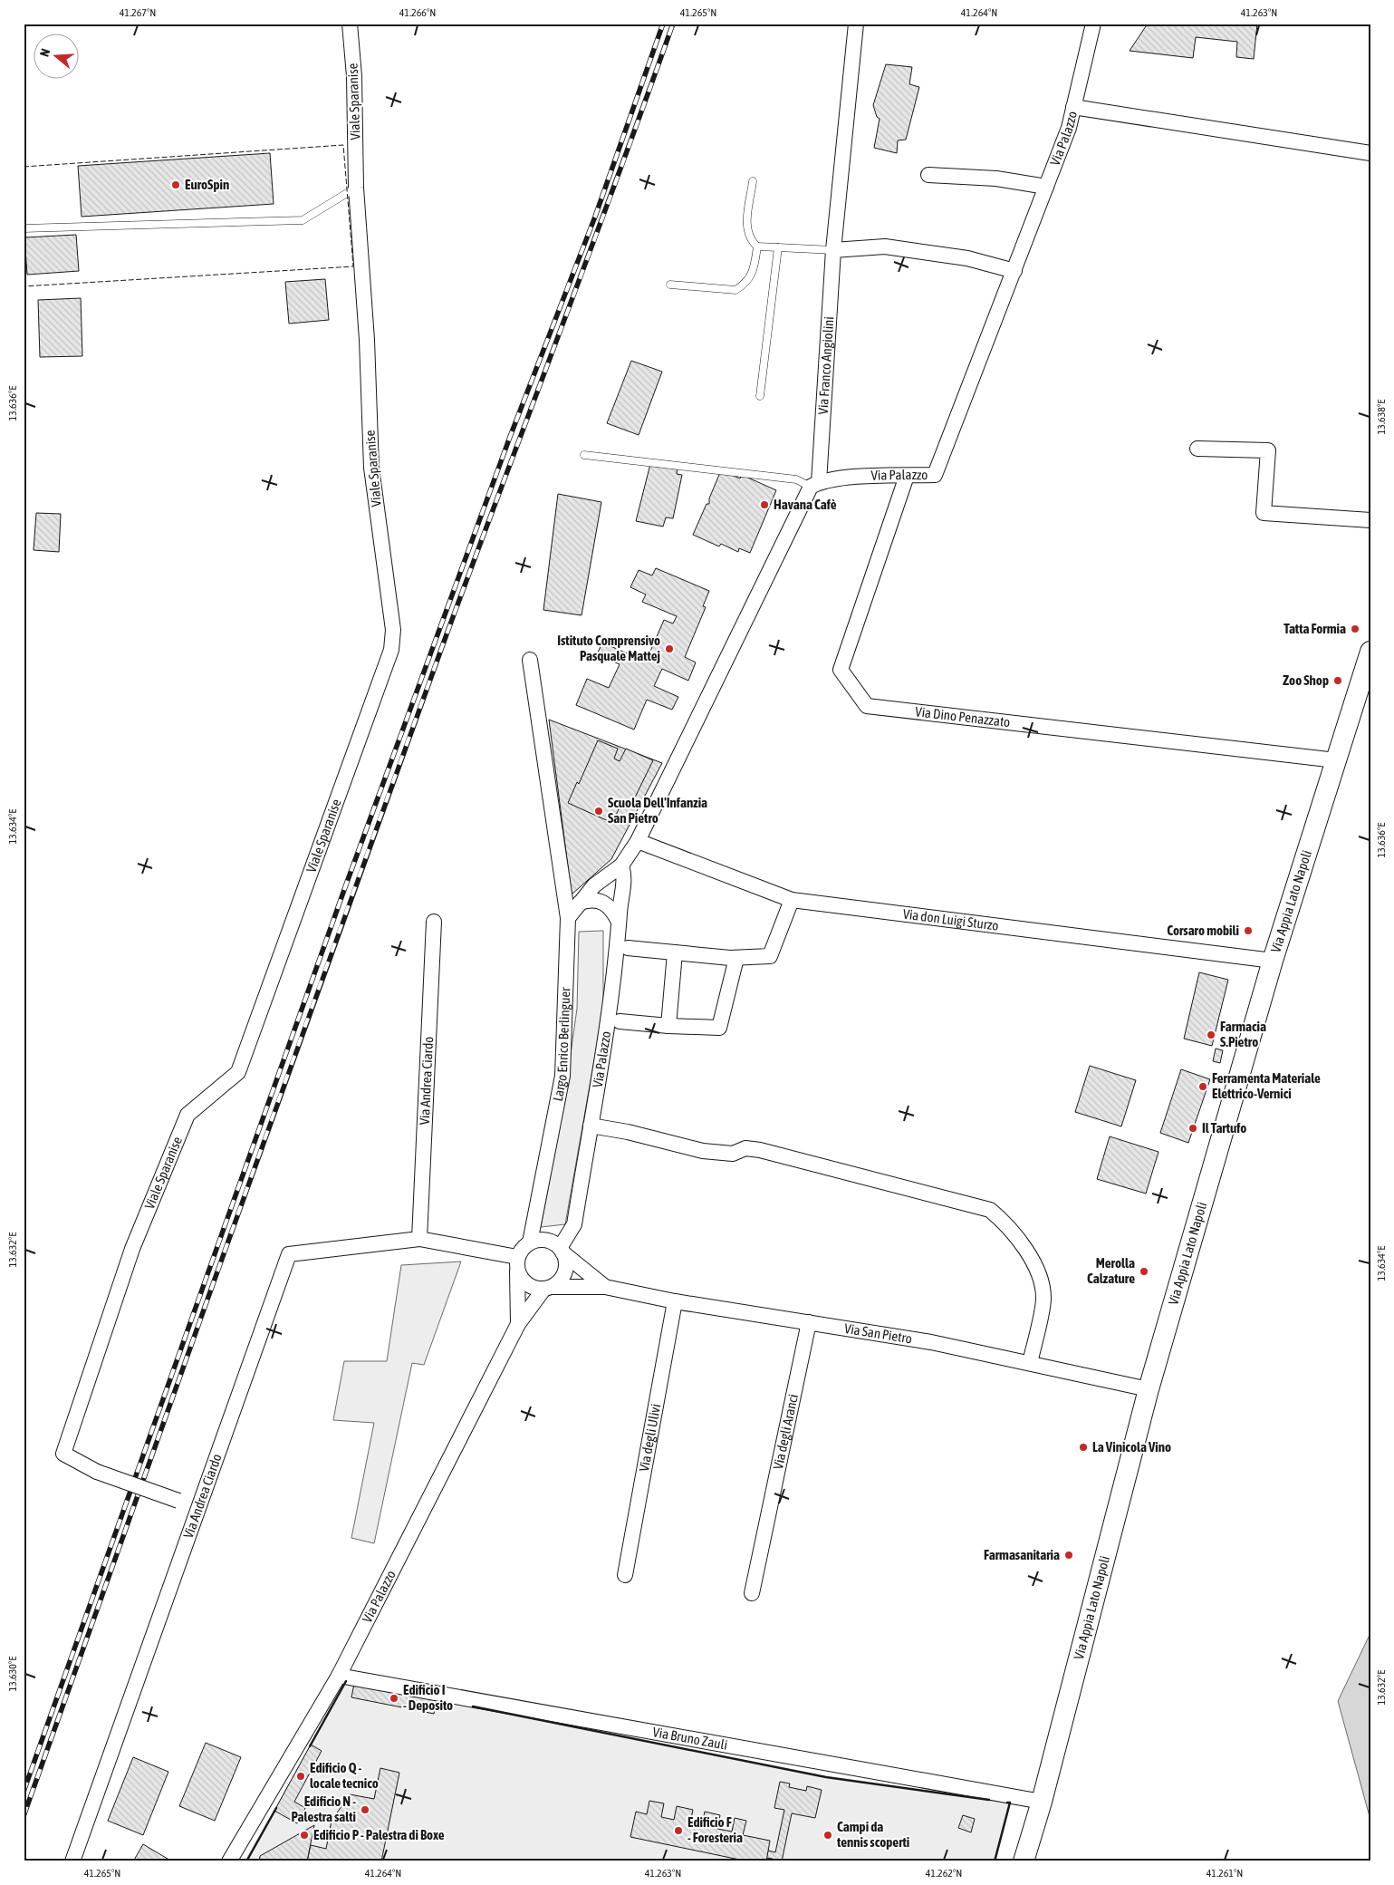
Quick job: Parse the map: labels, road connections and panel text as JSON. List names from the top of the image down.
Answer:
{
  "streets": {
    "street": [
      "Viale Sparanise",
      "Via Palazzo",
      "Via Franco Angiolini",
      "Via Dino Penazzato",
      "Via Appia Lato Napoli",
      "Via don Luigi Sturzo",
      "Largo Enrico Berlinguer",
      "Via Andrea Ciardo",
      "Via San Pietro",
      "Via degli Aranci",
      "Via degli Ulivi",
      "Via Bruno Zauli"
    ]
  },
  "crossings": [
    ["Viale Sparanise", "Via Andrea Ciardo"],
    ["Via Palazzo", "Via Franco Angiolini"],
    ["Via Palazzo", "Via Dino Penazzato"],
    ["Via Palazzo", "Largo Enrico Berlinguer"],
    ["Via Palazzo", "Via Andrea Ciardo"],
    ["Via Palazzo", "Via San Pietro"],
    ["Via Palazzo", "Via Bruno Zauli"],
    ["Via Dino Penazzato", "Via Appia Lato Napoli"],
    ["Via Appia Lato Napoli", "Via don Luigi Sturzo"],
    ["Via Appia Lato Napoli", "Via San Pietro"],
    ["Via Appia Lato Napoli", "Via Bruno Zauli"],
    ["Largo Enrico Berlinguer", "Via Andrea Ciardo"],
    ["Largo Enrico Berlinguer", "Via San Pietro"],
    ["Via Andrea Ciardo", "Via San Pietro"],
    ["Via San Pietro", "Via degli Aranci"],
    ["Via San Pietro", "Via degli Ulivi"]
  ],
  "places": [
    "EuroSpin",
    "Havana Cafè",
    "Tatta Formia",
    "Istituto Comprensivo Pasquale Mattej",
    "Zoo Shop",
    "Scuola Dell'Infanzia San Pietro",
    "Corsaro mobili",
    "Farmacia S.Pietro",
    "Ferramenta Materiale Elettrico-Vernici",
    "Il Tartufo",
    "Merolla Calzature",
    "La Vinicola Vino",
    "Farmasanitaria",
    "Edificio I - Deposito",
    "Edificio Q - locale tecnico",
    "Edificio N - Palestra salti",
    "Edificio F - Foresteria",
    "Edificio P - Palestra di Boxe",
    "Campi da tennis scoperti"
  ],
  "north": "left",
  "coordinates": [
    "41.267°N",
    "41.266°N",
    "41.265°N",
    "41.264°N",
    "41.263°N",
    "13.636°E",
    "13.638°E",
    "13.634°E",
    "13.632°E",
    "13.630°E",
    "41.262°N",
    "41.261°N"
  ]
}
